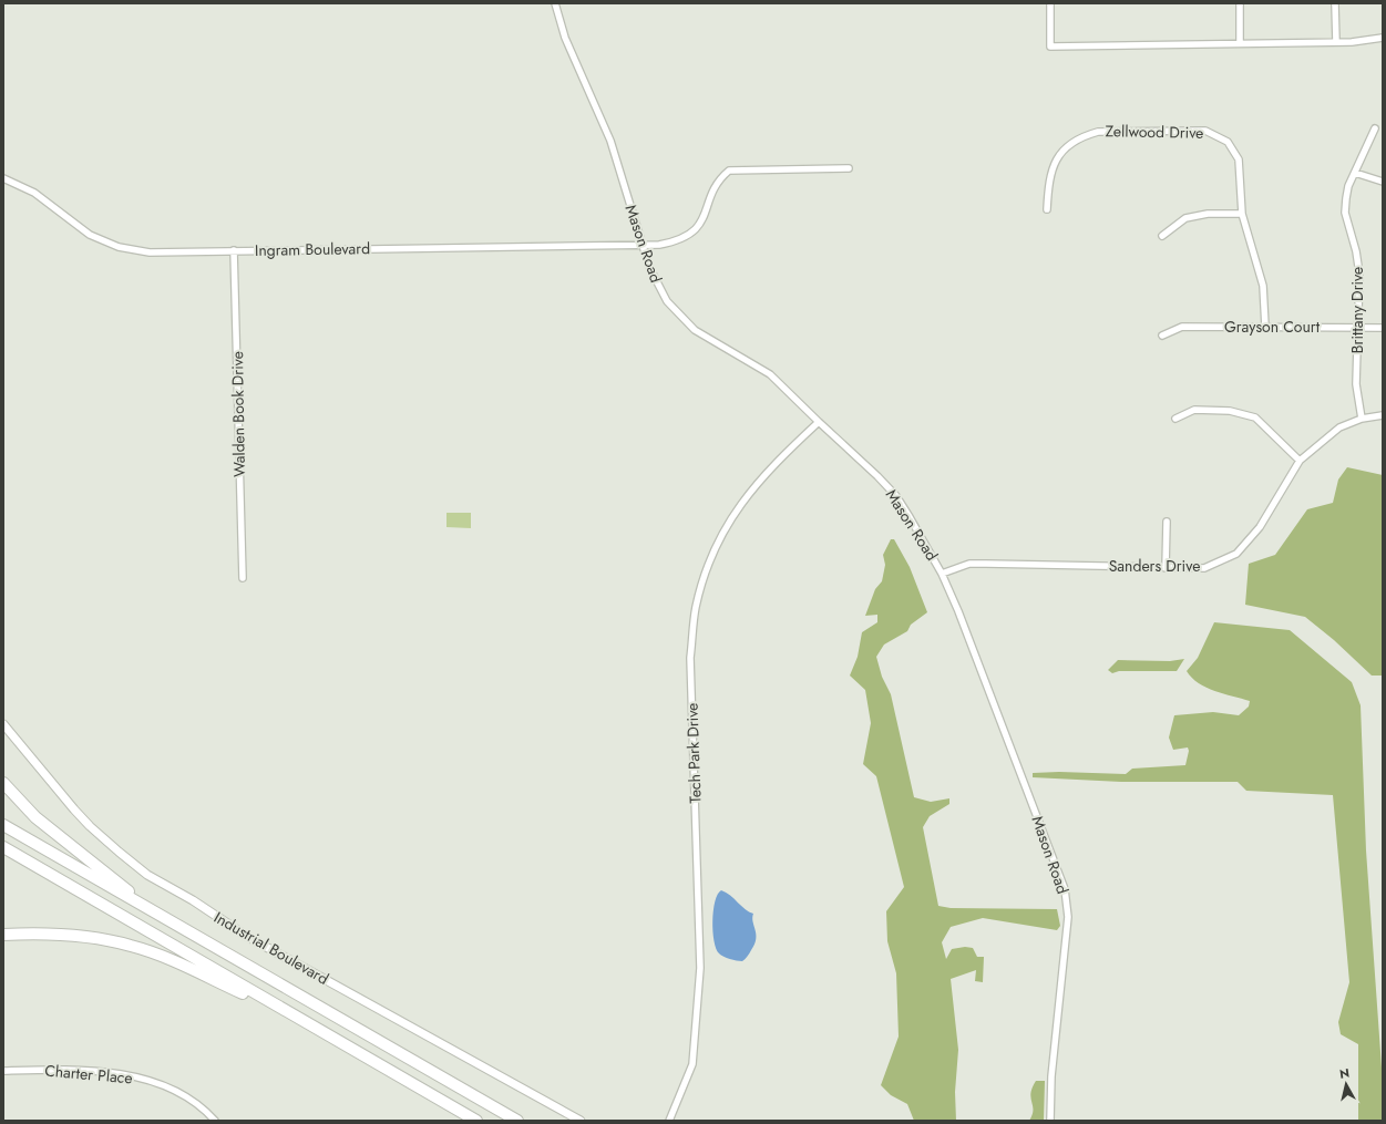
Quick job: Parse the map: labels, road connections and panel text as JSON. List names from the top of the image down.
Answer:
{
  "streets": {
    "street": [
      "Zellwood Drive",
      "Mason Road",
      "Ingram Boulevard",
      "Brittany Drive",
      "Grayson Court",
      "Walden Book Drive",
      "Sanders Drive",
      "Tech Park Drive",
      "Industrial Boulevard",
      "Charter Place"
    ]
  },
  "crossings": [
    ["Zellwood Drive", "Grayson Court"],
    ["Mason Road", "Ingram Boulevard"],
    ["Mason Road", "Sanders Drive"],
    ["Mason Road", "Tech Park Drive"],
    ["Ingram Boulevard", "Walden Book Drive"],
    ["Brittany Drive", "Grayson Court"],
    ["Brittany Drive", "Sanders Drive"]
  ],
  "north": "top"
}
